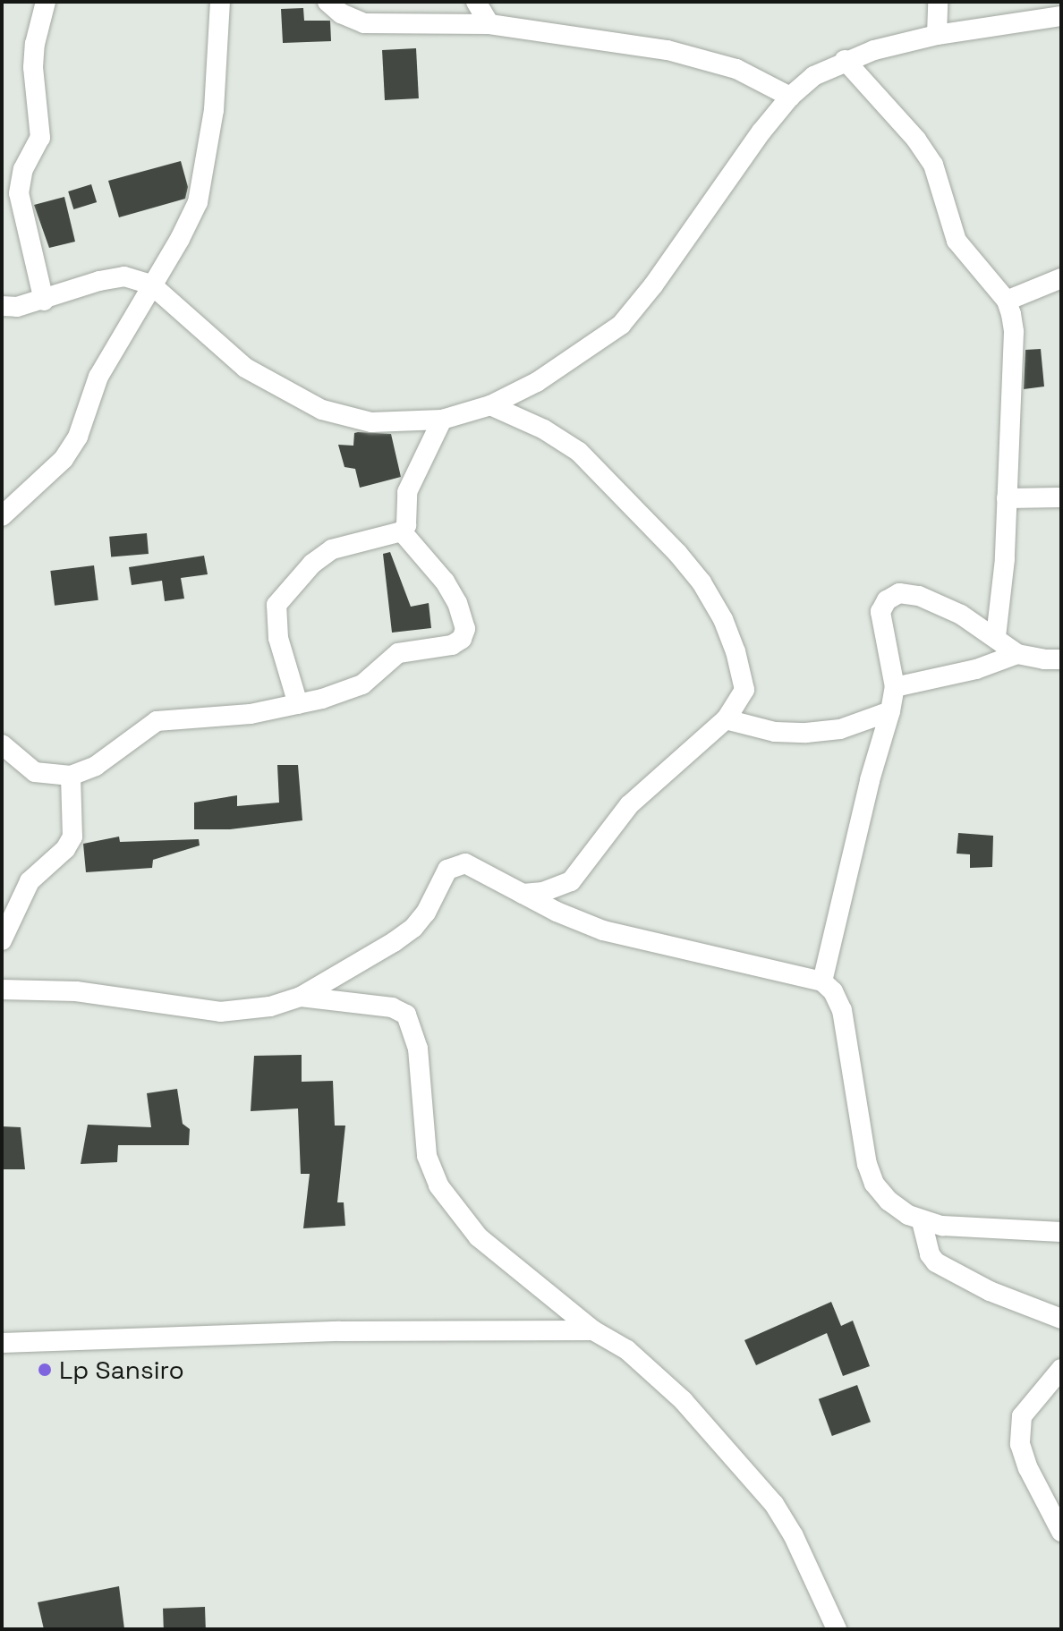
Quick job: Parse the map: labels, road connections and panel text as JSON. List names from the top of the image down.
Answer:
{
  "places": ["Lp Sansiro"]
}
